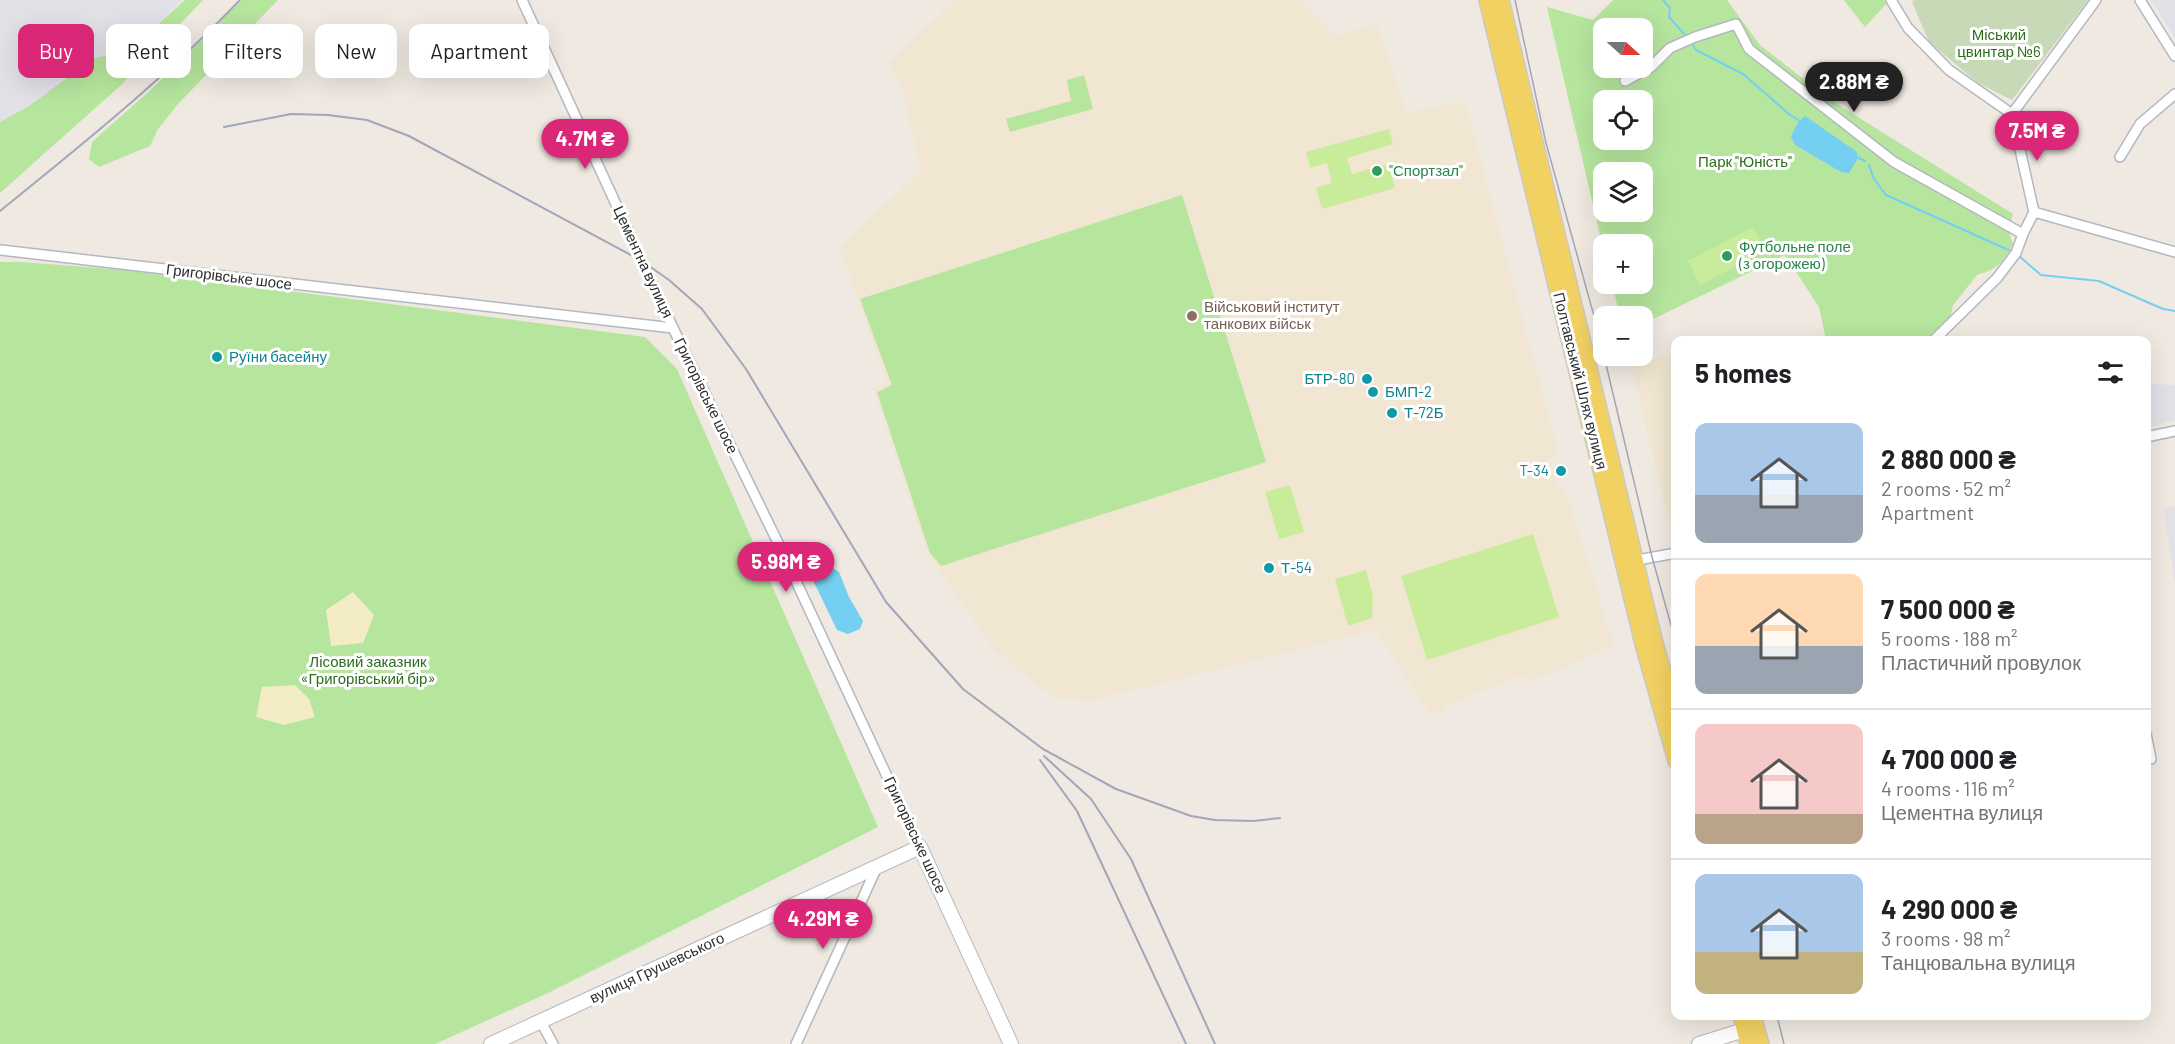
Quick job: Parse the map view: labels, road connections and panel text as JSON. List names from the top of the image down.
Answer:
{
  "streets": {
    "main road": ["Полтавський Шлях вулиця"],
    "street": ["Цементна вулиця", "Григорівське шосе", "вулиця Грушевського"]
  },
  "crossings": [
    ["Цементна вулиця", "Григорівське шосе"],
    ["Григорівське шосе", "вулиця Грушевського"]
  ],
  "parks": ["Міський цвинтар №6", "Парк \"Юність\"", "Лісовий заказник «Григорівський бір»"],
  "places": [
    "\"Спортзал\"",
    "Футбольне поле (з огорожею)",
    "Військовий інститут танкових військ",
    "Руїни басейну",
    "БТР-80",
    "БМП-2",
    "Т-72Б",
    "T-34",
    "Т-54"
  ],
  "north": "right",
  "page": {
    "map_buttons": ["+", "−"],
    "chip": [
      "Buy",
      "Rent",
      "Filters",
      "New",
      "Apartment"
    ],
    "price": [
      "2.88M ₴",
      "7.5M ₴",
      "4.7M ₴",
      "5.98M ₴",
      "4.29M ₴"
    ],
    "heading": "5 homes",
    "list": [
      {
        "name": "2 880 000 ₴",
        "note": "2 rooms · 52 m² · Apartment"
      },
      {
        "name": "7 500 000 ₴",
        "note": "5 rooms · 188 m² · Пластичний провулок"
      },
      {
        "name": "4 700 000 ₴",
        "note": "4 rooms · 116 m² · Цементна вулиця"
      },
      {
        "name": "4 290 000 ₴",
        "note": "3 rooms · 98 m² · Танцювальна вулиця"
      }
    ]
  }
}
